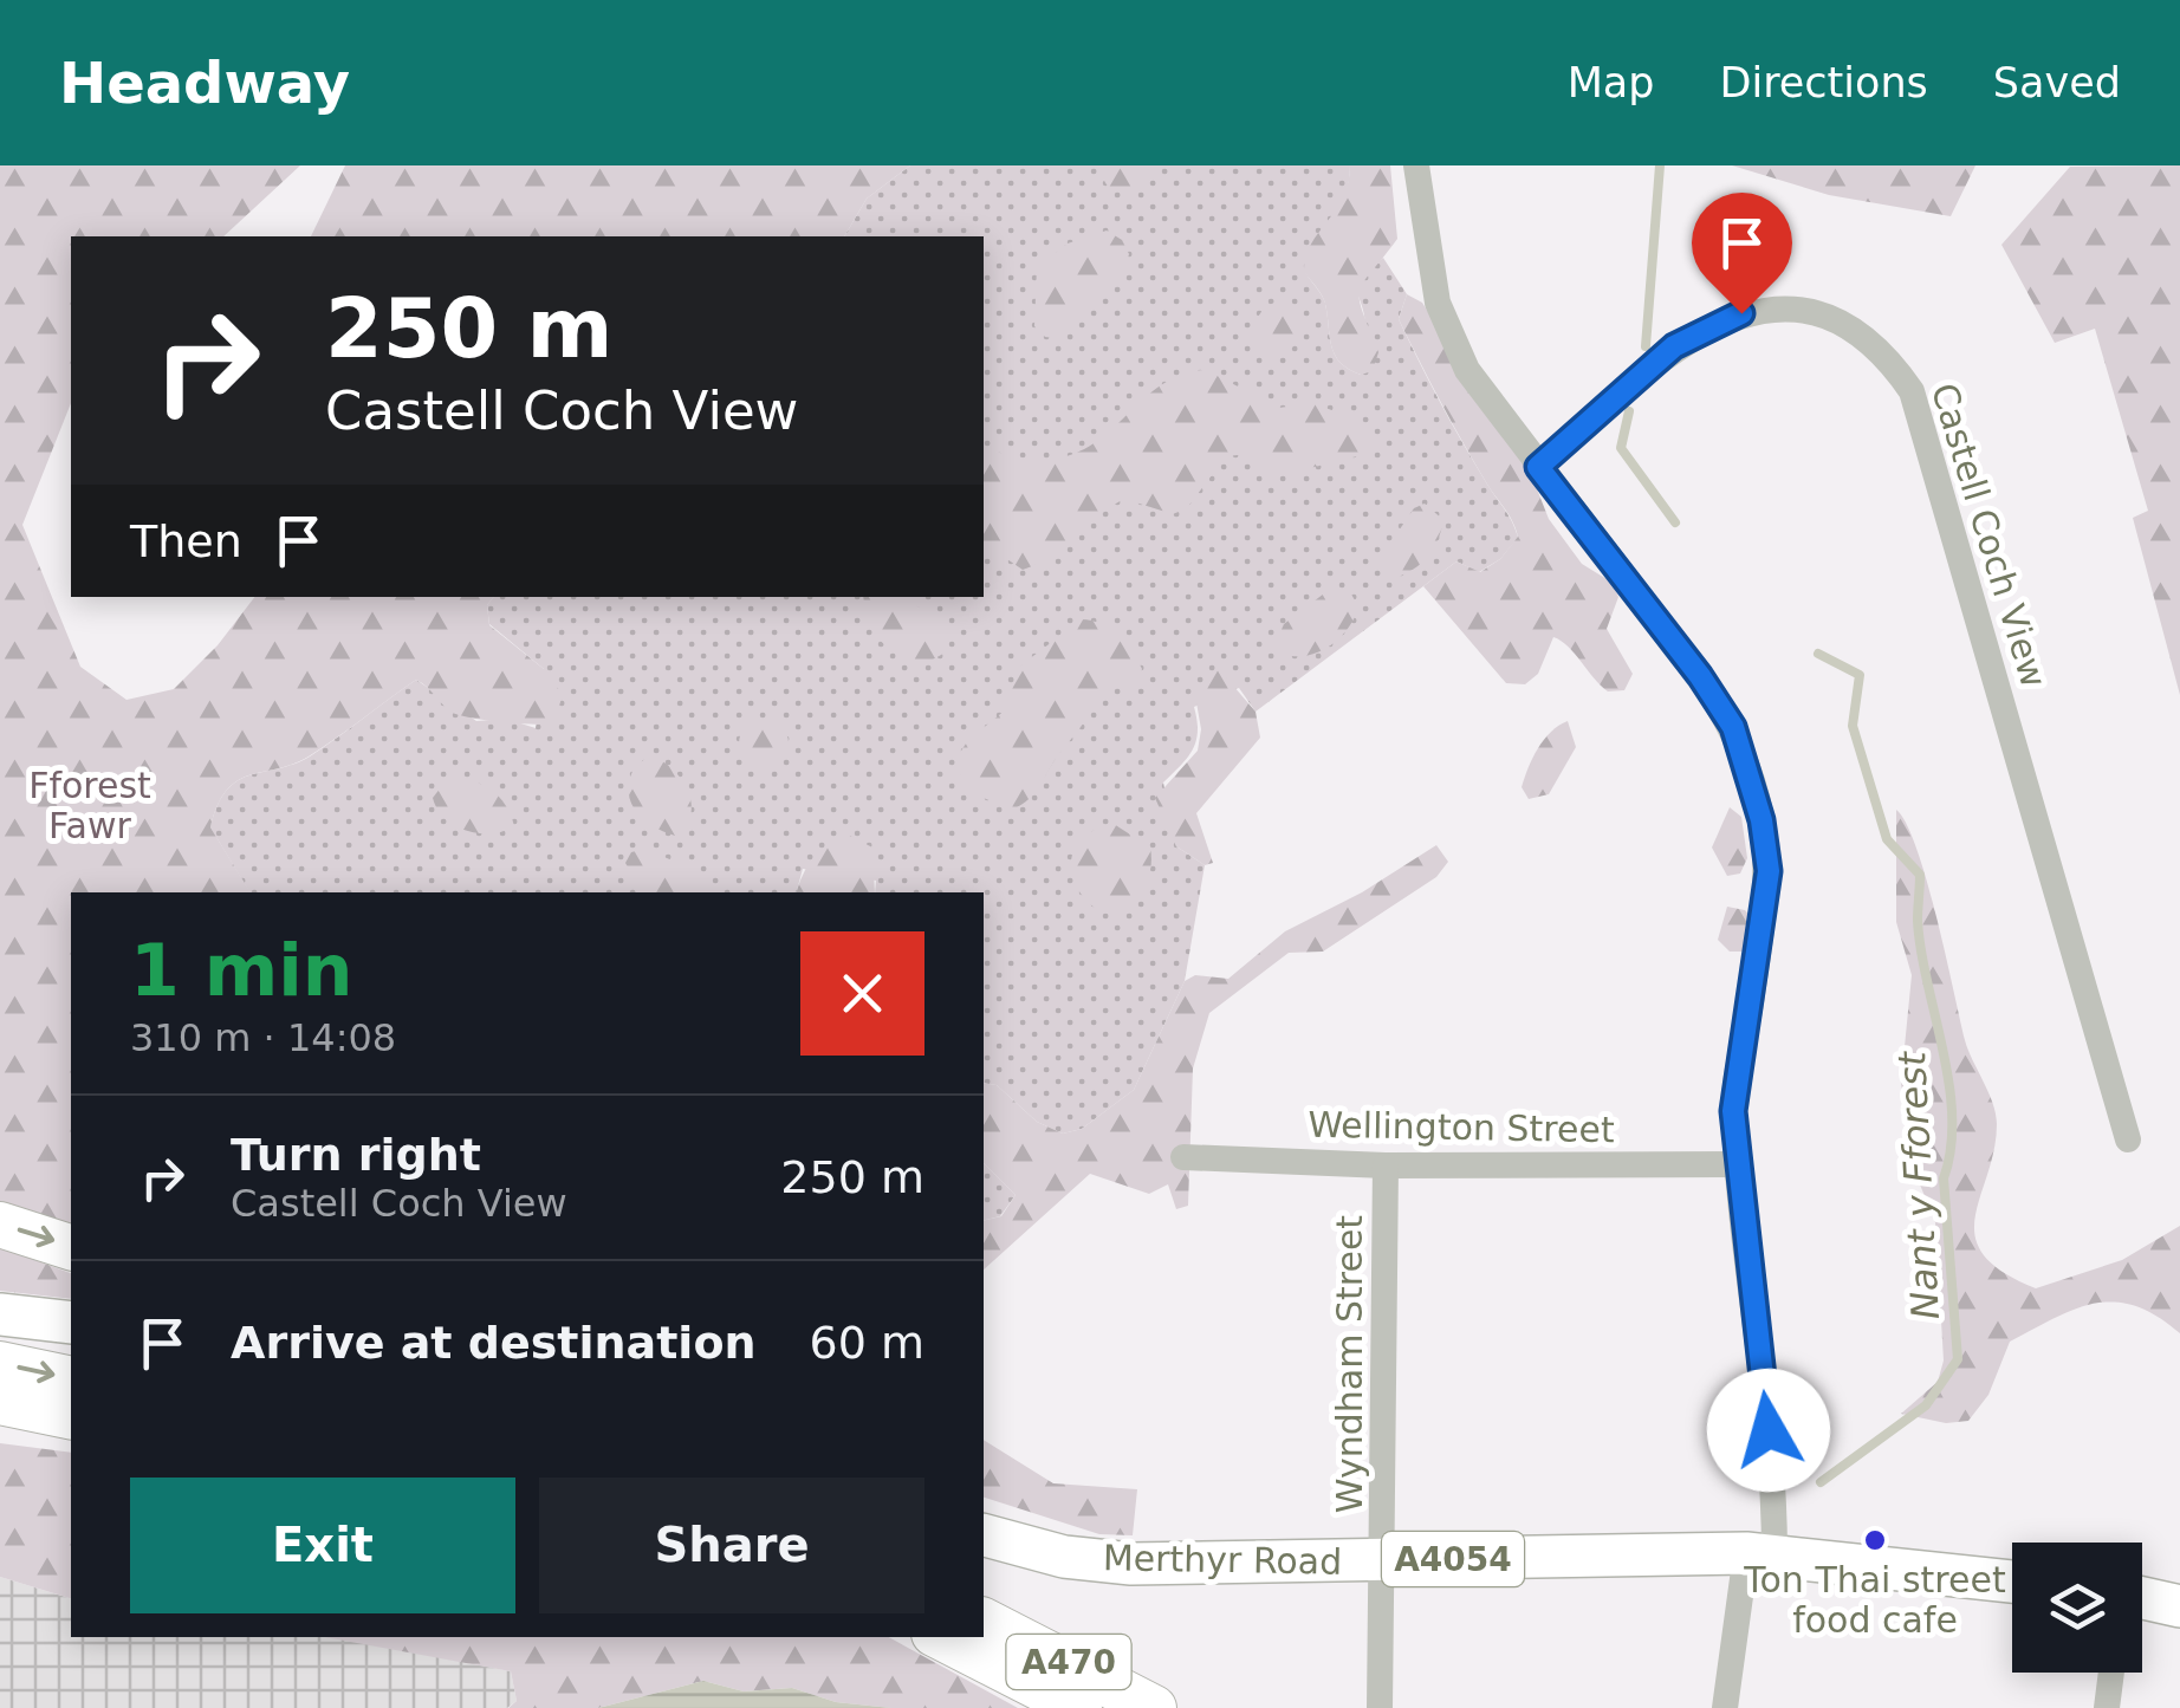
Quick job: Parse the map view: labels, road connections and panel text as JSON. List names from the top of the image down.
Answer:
{
  "streets": {
    "highway": ["A470"],
    "main road": ["A4054", "Merthyr Road"],
    "street": ["Castell Coch View", "Wellington Street", "Wyndham Street"]
  },
  "crossings": [
    ["Wellington Street", "Wyndham Street"],
    ["Wyndham Street", "Merthyr Road"]
  ],
  "water": ["Nant y Fforest"],
  "parks": ["Fforest Fawr"],
  "places": ["Ton Thai street food cafe"],
  "page": {
    "header": "Headway",
    "nav": ["Map", "Directions", "Saved"],
    "turn": ["250 m", "Castell Coch View"],
    "then": "Then",
    "heading": ["1 min", "310 m · 14:08"],
    "list": [
      {
        "name": "Turn right",
        "note": "Castell Coch View",
        "value": "250 m"
      },
      {
        "name": "Arrive at destination",
        "value": "60 m"
      }
    ],
    "buttons": ["Exit", "Share"]
  }
}
